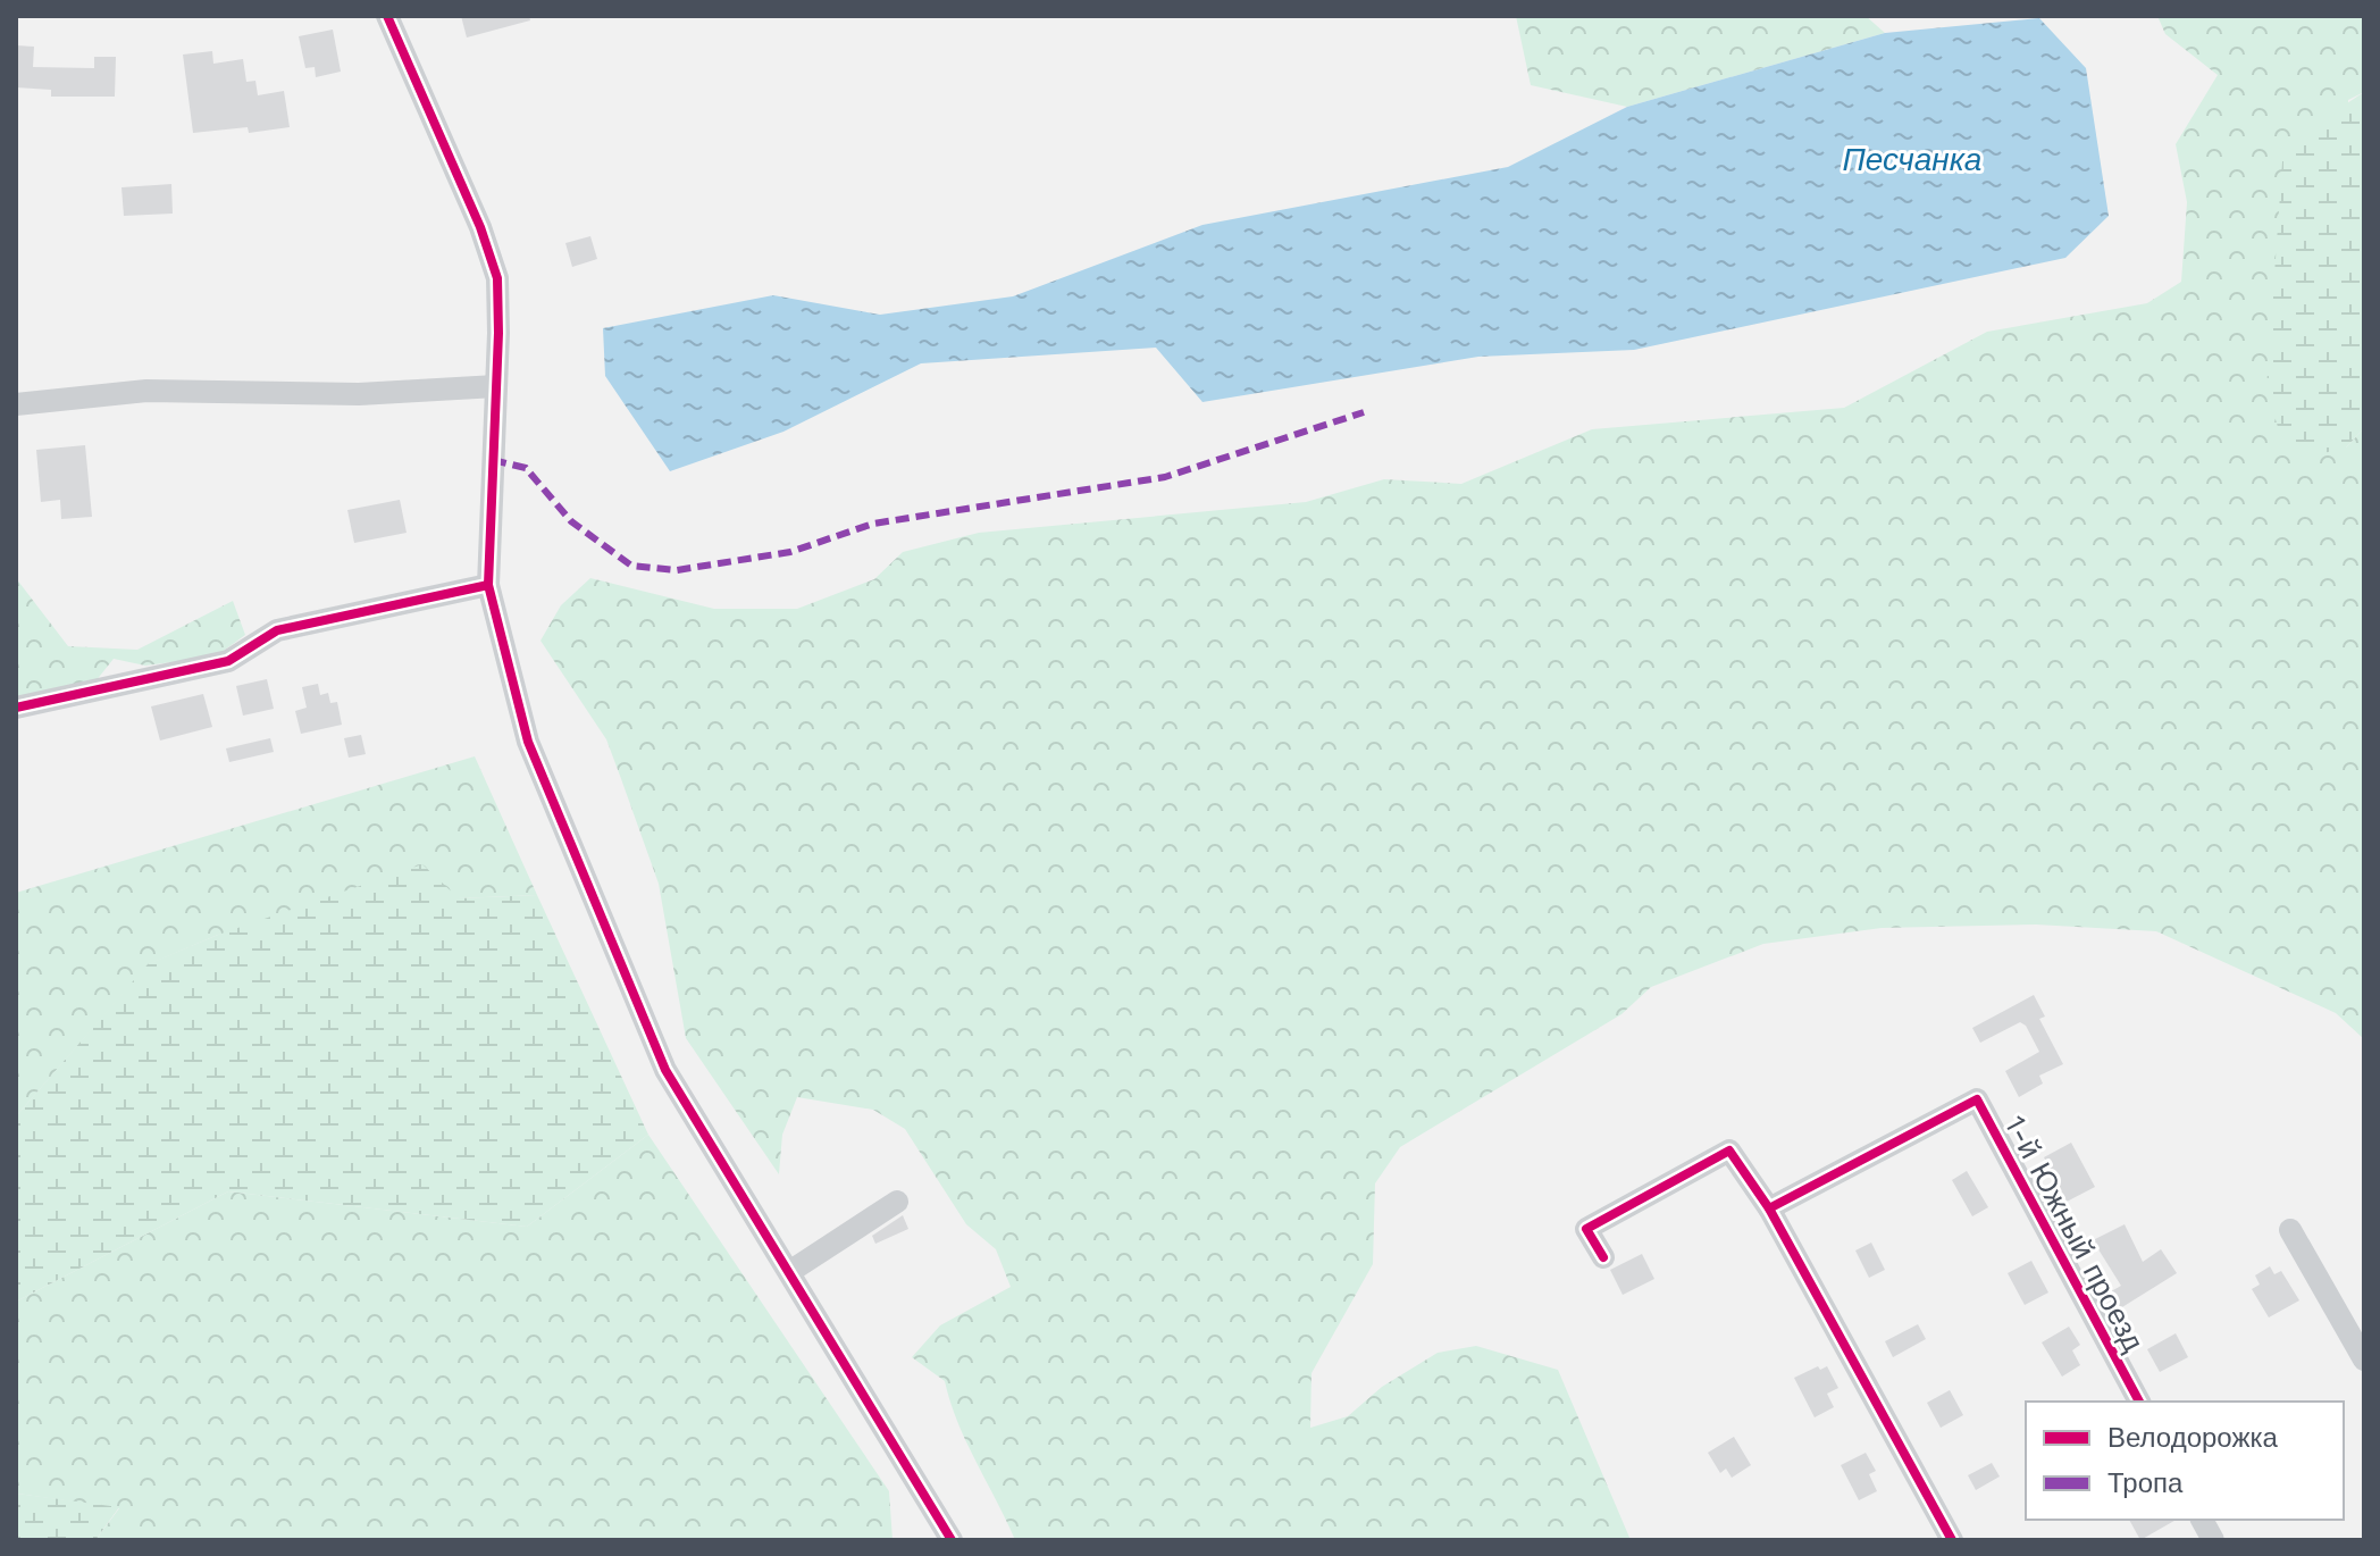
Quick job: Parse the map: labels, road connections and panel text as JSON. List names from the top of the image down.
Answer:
{
  "streets": {
    "street": ["1-й Южный проезд"]
  },
  "water": ["Песчанка"],
  "legend": ["Велодорожка", "Тропа"]
}
